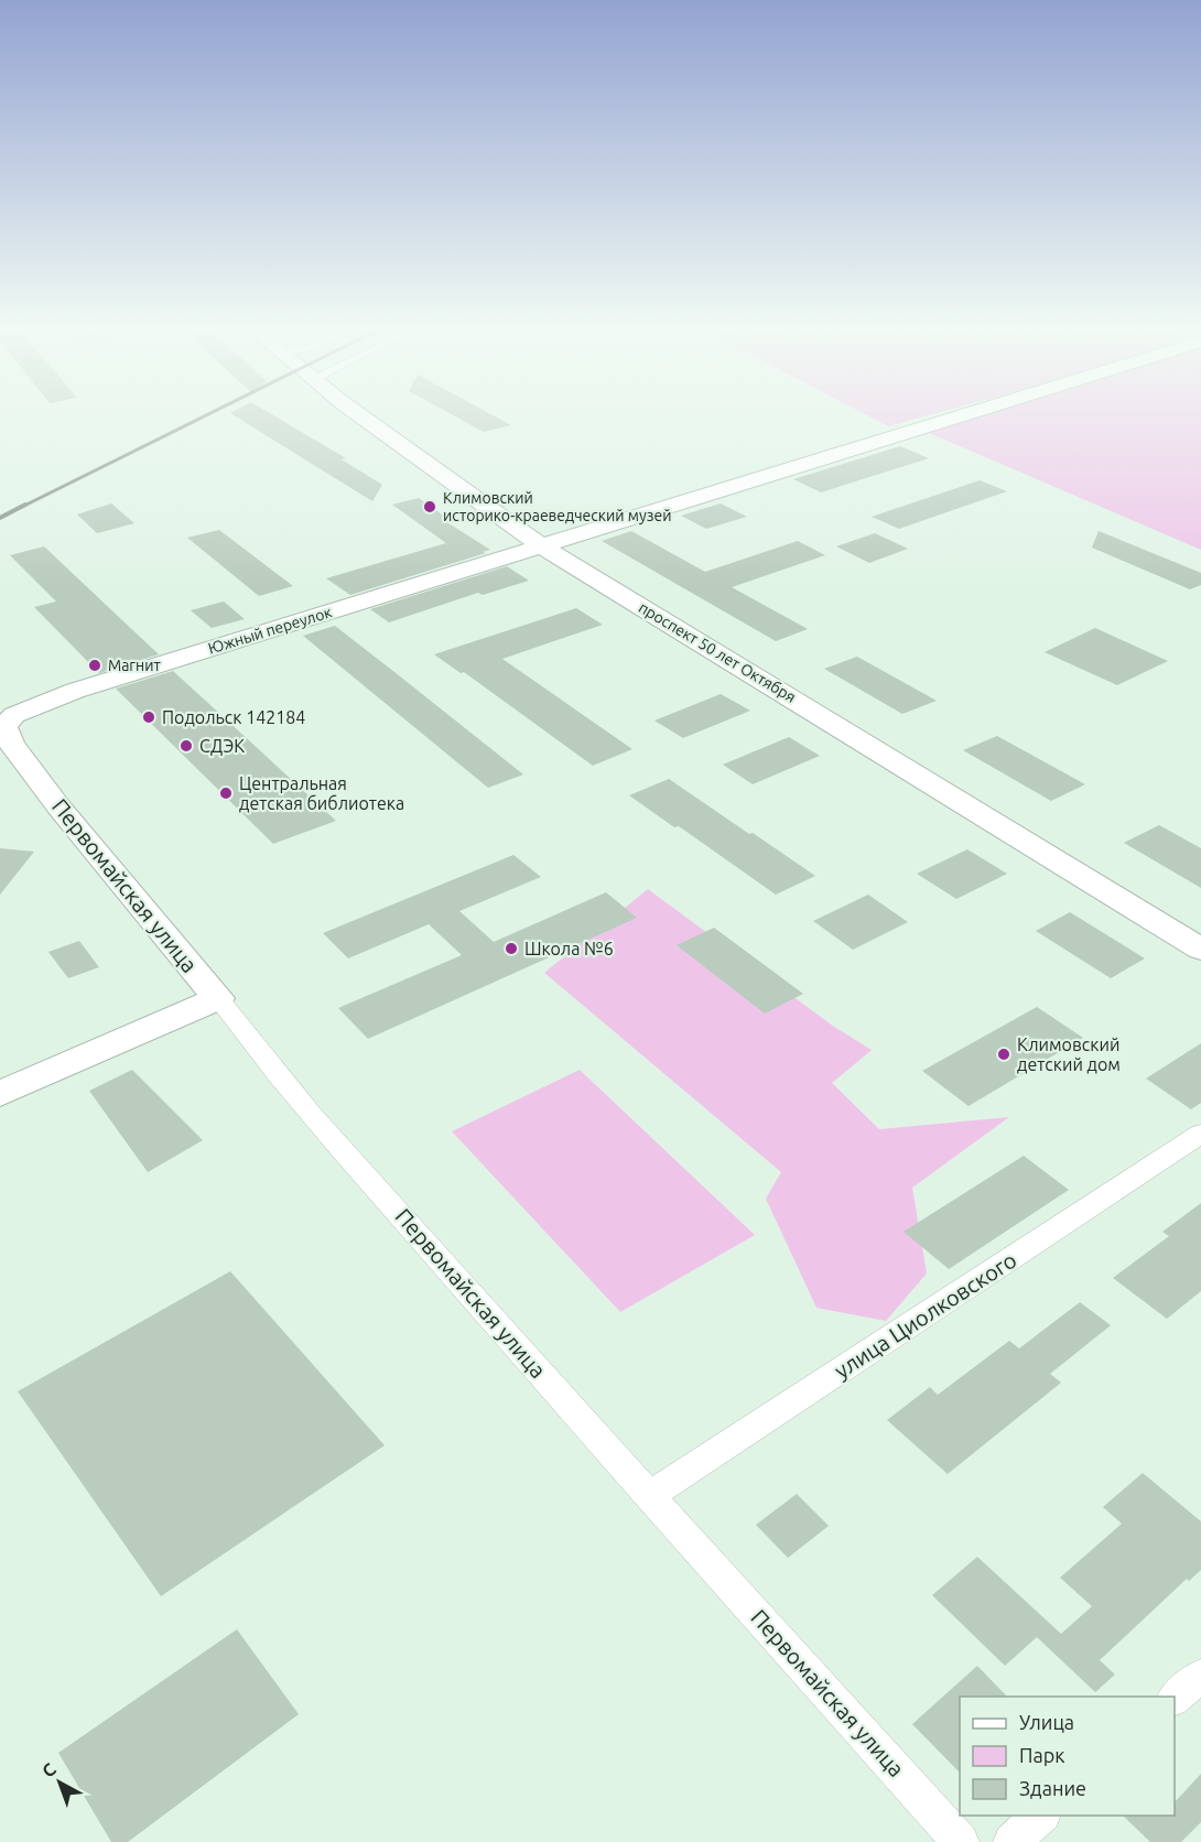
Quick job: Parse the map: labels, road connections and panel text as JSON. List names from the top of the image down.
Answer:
{
  "streets": {
    "street": [
      "Южный переулок",
      "проспект 50 лет Октября",
      "Первомайская улица",
      "улица Циолковского"
    ]
  },
  "crossings": [
    ["Южный переулок", "проспект 50 лет Октября"],
    ["Южный переулок", "Первомайская улица"],
    ["Первомайская улица", "улица Циолковского"]
  ],
  "places": [
    "Климовский историко-краеведческий музей",
    "Магнит",
    "Подольск 142184",
    "СДЭК",
    "Центральная детская библиотека",
    "Школа №6",
    "Климовский детский дом"
  ],
  "legend": ["Улица", "Парк", "Здание"],
  "north": "top left"
}
